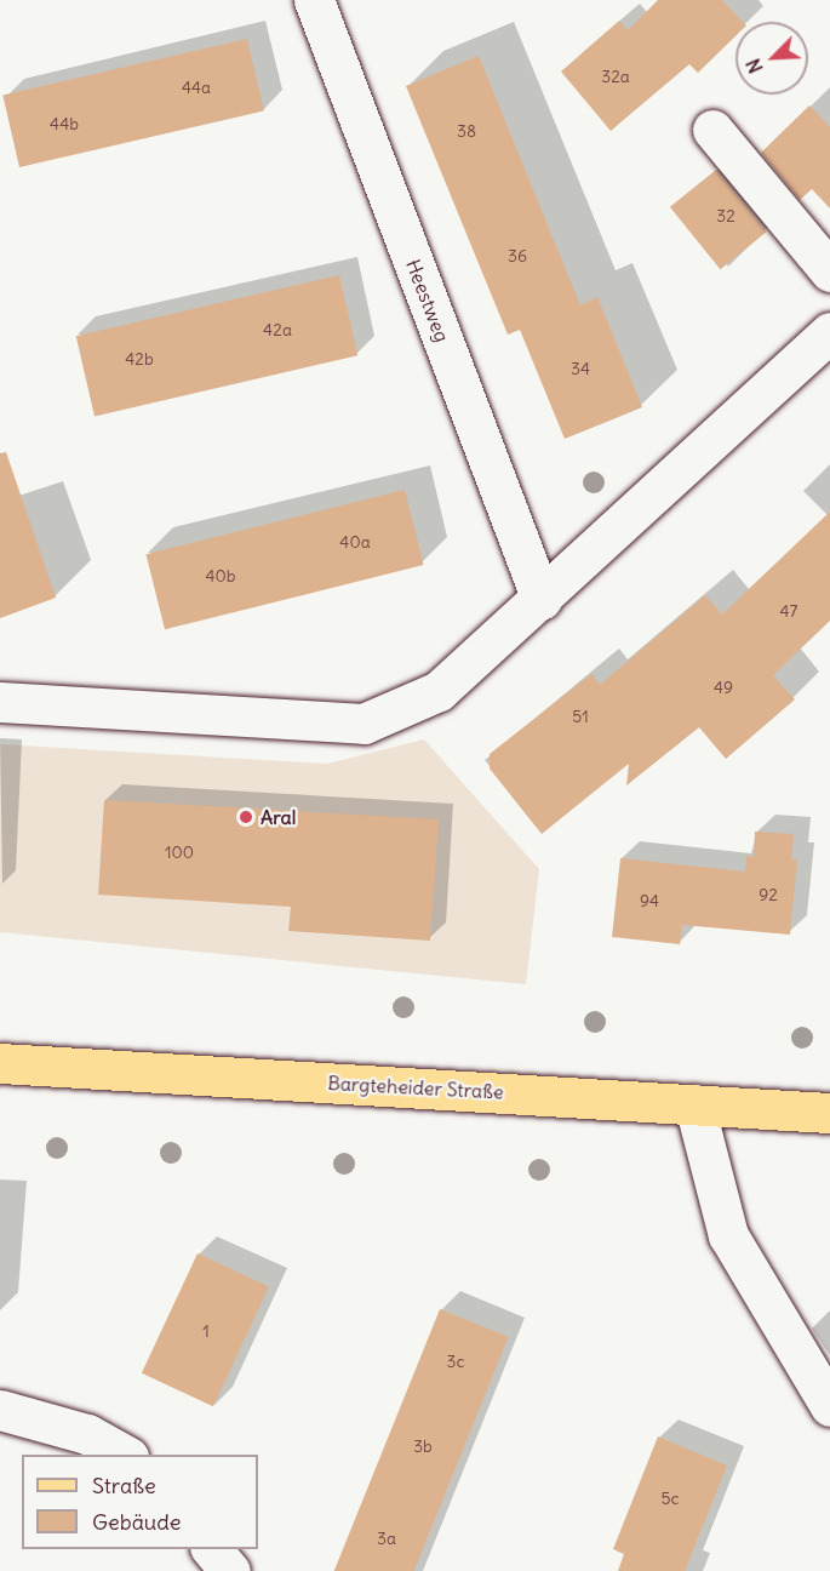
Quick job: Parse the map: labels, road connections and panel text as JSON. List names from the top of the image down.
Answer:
{
  "streets": {
    "main road": ["Bargteheider Straße"],
    "street": ["Heestweg"]
  },
  "places": ["Aral"],
  "house_numbers": [
    "32a",
    "44a",
    "44b",
    "38",
    "32",
    "36",
    "42a",
    "42b",
    "34",
    "40a",
    "40b",
    "47",
    "49",
    "51",
    "100",
    "92",
    "94",
    "1",
    "3c",
    "3b",
    "5c",
    "3a"
  ],
  "legend": ["Straße", "Gebäude"],
  "north": "bottom left"
}
